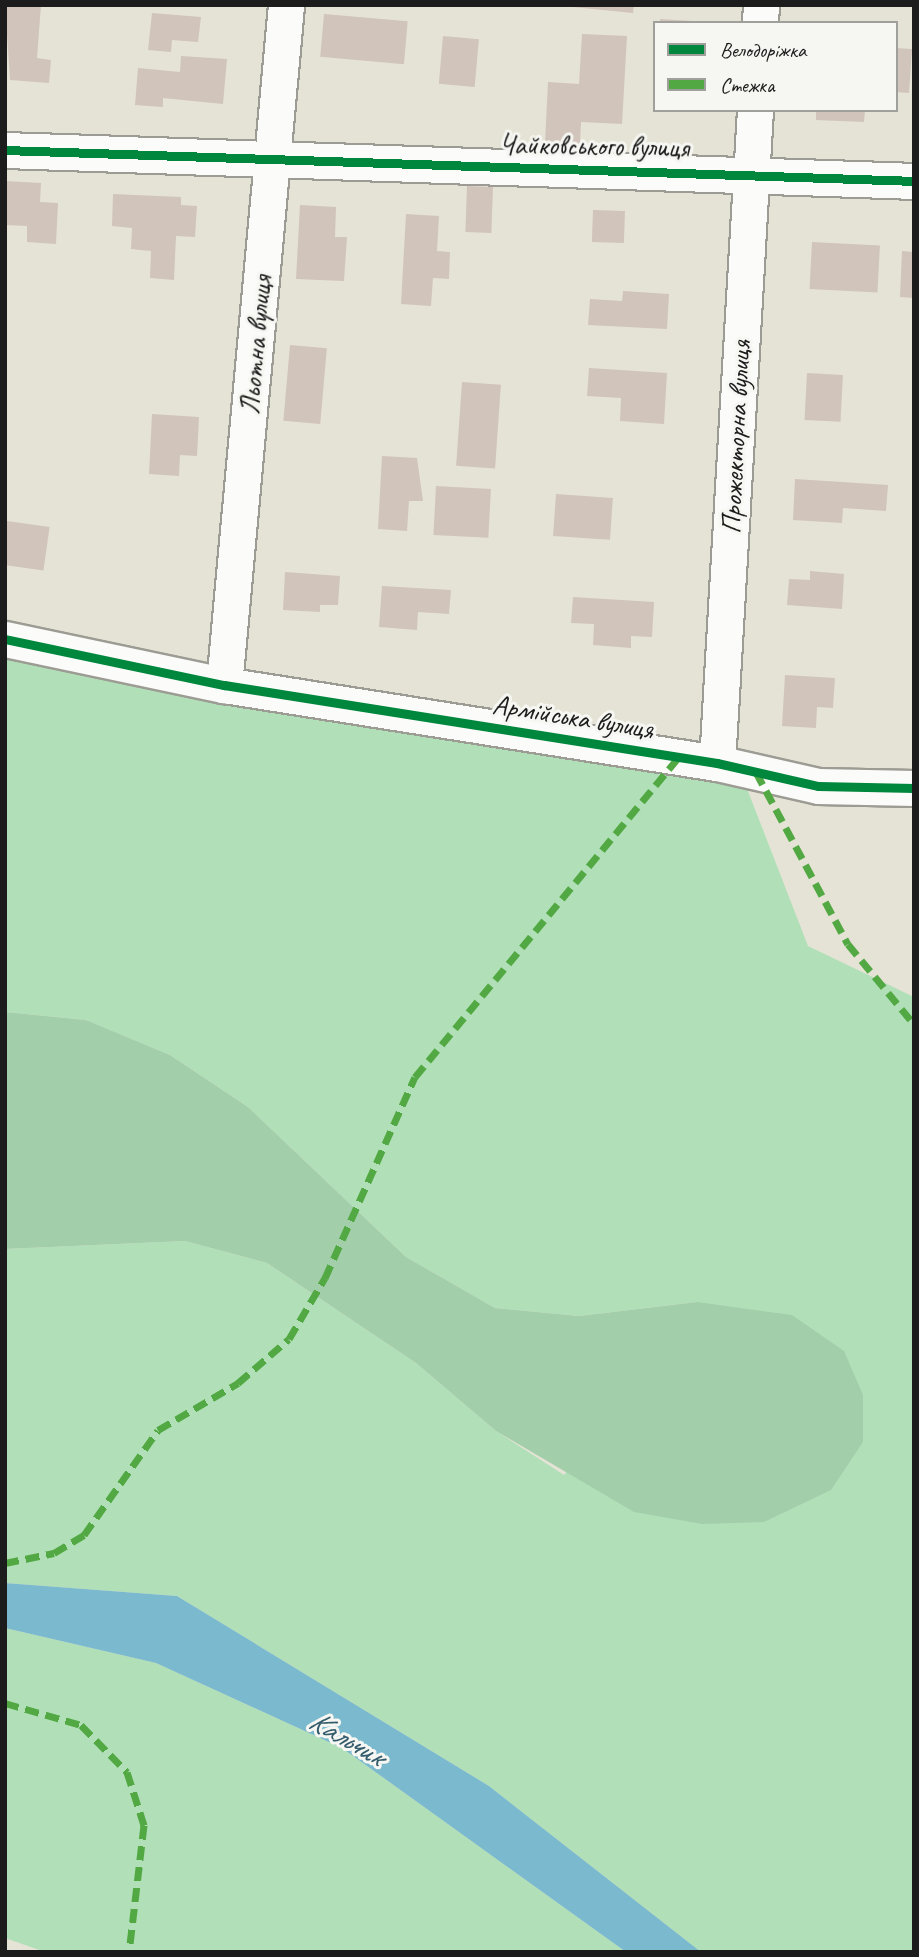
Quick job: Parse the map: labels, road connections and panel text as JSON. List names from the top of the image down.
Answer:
{
  "streets": {
    "street": [
      "Чайковського вулиця",
      "Льотна вулиця",
      "Прожекторна вулиця",
      "Армійська вулиця"
    ]
  },
  "crossings": [
    ["Чайковського вулиця", "Льотна вулиця"],
    ["Чайковського вулиця", "Прожекторна вулиця"],
    ["Льотна вулиця", "Армійська вулиця"],
    ["Прожекторна вулиця", "Армійська вулиця"]
  ],
  "water": ["Кальчик"],
  "legend": ["Велодоріжка", "Стежка"]
}
